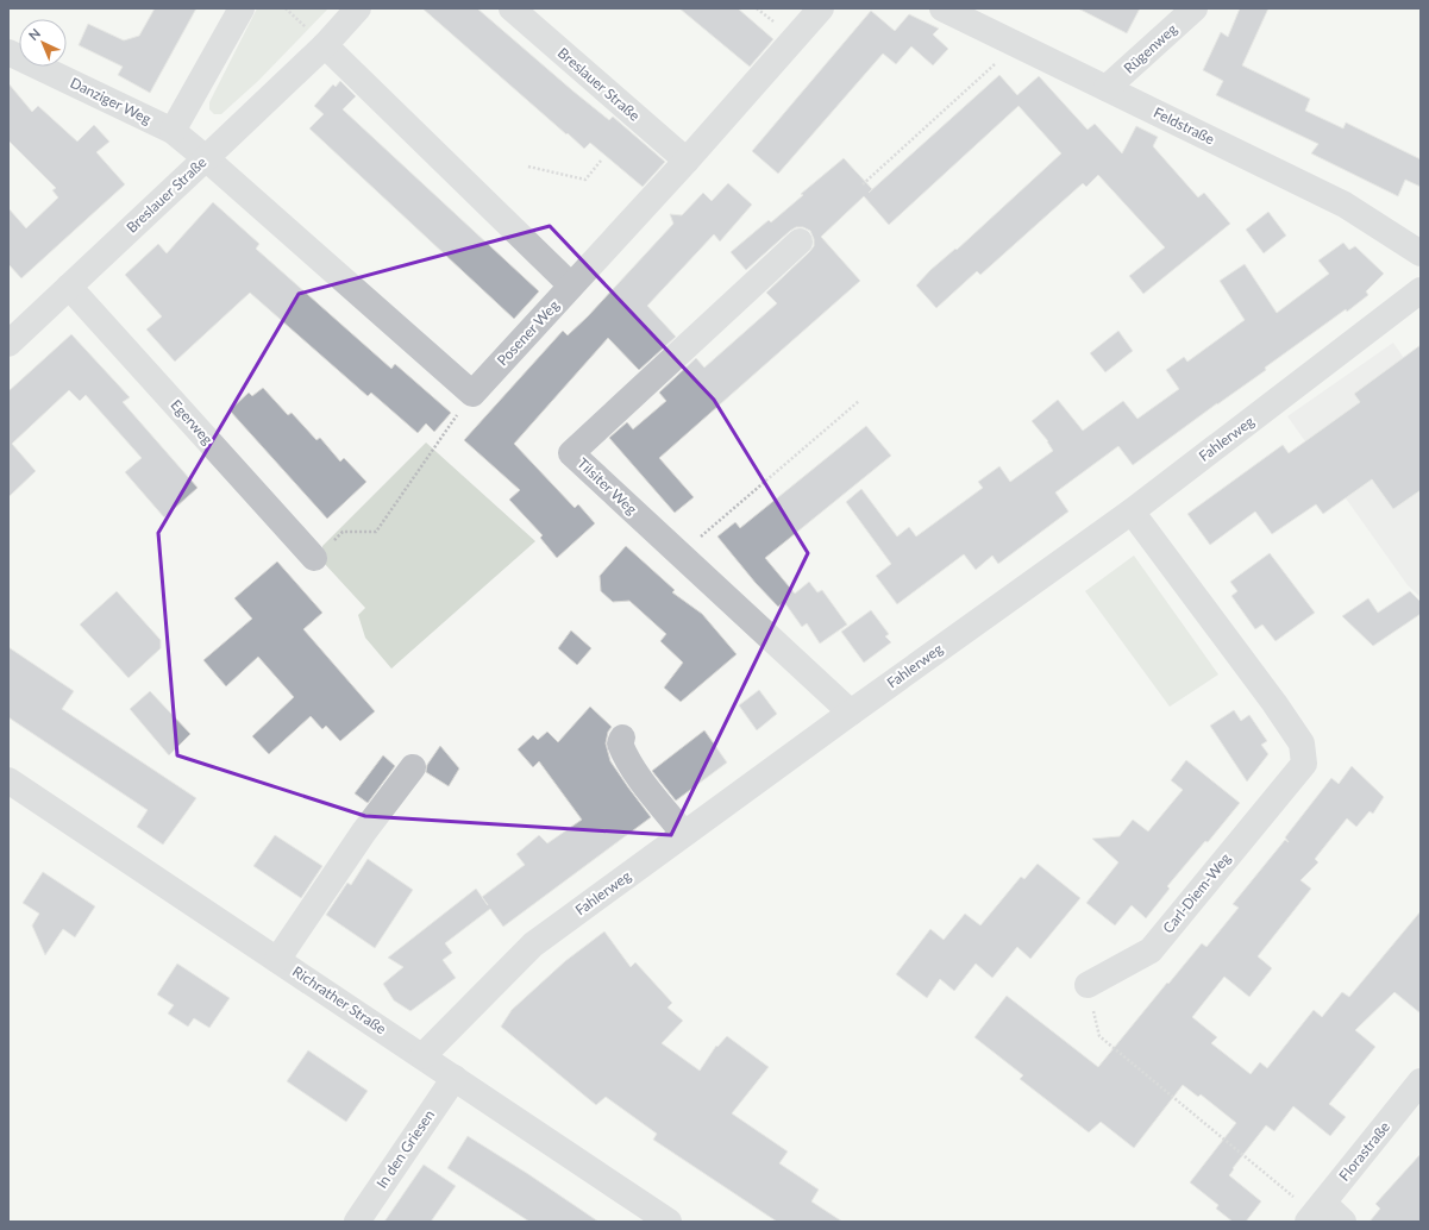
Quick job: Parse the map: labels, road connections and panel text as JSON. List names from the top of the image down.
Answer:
{
  "streets": {
    "street": [
      "Rügenweg",
      "Breslauer Straße",
      "Danziger Weg",
      "Feldstraße",
      "Posener Weg",
      "Egerweg",
      "Fahlerweg",
      "Tilsiter Weg",
      "Carl-Diem-Weg",
      "Richrather Straße",
      "In den Griesen",
      "Florastraße"
    ]
  },
  "crossings": [
    ["Rügenweg", "Feldstraße"],
    ["Breslauer Straße", "Danziger Weg"],
    ["Breslauer Straße", "Posener Weg"],
    ["Breslauer Straße", "Egerweg"],
    ["Fahlerweg", "Tilsiter Weg"],
    ["Fahlerweg", "Carl-Diem-Weg"],
    ["Fahlerweg", "Richrather Straße"],
    ["Richrather Straße", "In den Griesen"]
  ],
  "north": "top left"
}
